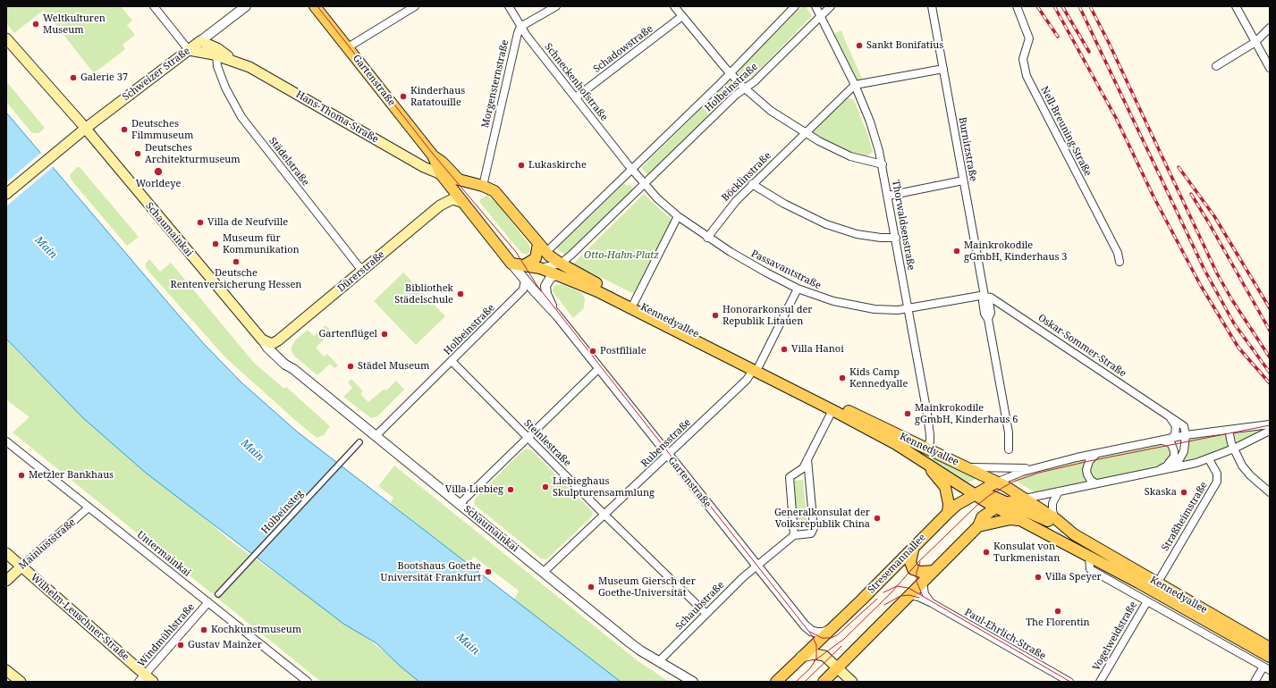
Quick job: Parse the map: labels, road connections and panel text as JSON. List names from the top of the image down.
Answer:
{
  "streets": {
    "main road": [
      "Schweizer Straße",
      "Gartenstraße",
      "Hans-Thoma-Straße",
      "Schaumainkai",
      "Dürerstraße",
      "Kennedyallee",
      "Mainluststraße",
      "Stresemannallee",
      "Wilhelm-Leuschner-Straße"
    ],
    "street": [
      "Schadowstraße",
      "Schneckenhofstraße",
      "Morgensternstraße",
      "Holbeinstraße",
      "Nell-Breuning-Straße",
      "Burnitzstraße",
      "Städelstraße",
      "Böcklinstraße",
      "Thorwaldsenstraße",
      "Passavantstraße",
      "Oskar-Sommer-Straße",
      "Steinlestraße",
      "Rubensstraße",
      "Holbeinsteg",
      "Straßheimstraße",
      "Untermainkai",
      "Schaubstraße",
      "Paul-Ehrlich-Straße",
      "Windmühlstraße",
      "Vogelweidstraße"
    ]
  },
  "crossings": [
    ["Schadowstraße", "Schneckenhofstraße"],
    ["Schweizer Straße", "Hans-Thoma-Straße"],
    ["Schweizer Straße", "Schaumainkai"],
    ["Gartenstraße", "Holbeinstraße"],
    ["Gartenstraße", "Hans-Thoma-Straße"],
    ["Gartenstraße", "Dürerstraße"],
    ["Gartenstraße", "Kennedyallee"],
    ["Gartenstraße", "Rubensstraße"],
    ["Gartenstraße", "Stresemannallee"],
    ["Gartenstraße", "Schaubstraße"],
    ["Schneckenhofstraße", "Morgensternstraße"],
    ["Schneckenhofstraße", "Holbeinstraße"],
    ["Holbeinstraße", "Thorwaldsenstraße"],
    ["Holbeinstraße", "Schaumainkai"],
    ["Holbeinstraße", "Passavantstraße"],
    ["Holbeinstraße", "Kennedyallee"],
    ["Holbeinstraße", "Steinlestraße"],
    ["Hans-Thoma-Straße", "Städelstraße"],
    ["Burnitzstraße", "Passavantstraße"],
    ["Burnitzstraße", "Oskar-Sommer-Straße"],
    ["Städelstraße", "Dürerstraße"],
    ["Böcklinstraße", "Thorwaldsenstraße"],
    ["Böcklinstraße", "Passavantstraße"],
    ["Thorwaldsenstraße", "Passavantstraße"],
    ["Thorwaldsenstraße", "Kennedyallee"],
    ["Schaumainkai", "Dürerstraße"],
    ["Schaumainkai", "Rubensstraße"],
    ["Schaumainkai", "Schaubstraße"],
    ["Passavantstraße", "Oskar-Sommer-Straße"],
    ["Passavantstraße", "Rubensstraße"],
    ["Kennedyallee", "Rubensstraße"],
    ["Kennedyallee", "Straßheimstraße"],
    ["Kennedyallee", "Stresemannallee"],
    ["Kennedyallee", "Vogelweidstraße"],
    ["Oskar-Sommer-Straße", "Stresemannallee"],
    ["Steinlestraße", "Rubensstraße"],
    ["Steinlestraße", "Schaubstraße"],
    ["Mainluststraße", "Untermainkai"],
    ["Mainluststraße", "Wilhelm-Leuschner-Straße"],
    ["Untermainkai", "Windmühlstraße"],
    ["Wilhelm-Leuschner-Straße", "Windmühlstraße"]
  ],
  "water": ["Main"],
  "parks": ["Otto-Hahn-Platz"],
  "places": [
    "Weltkulturen Museum",
    "Sankt Bonifatius",
    "Galerie 37",
    "Kinderhaus Ratatouille",
    "Deutsches Filmmuseum",
    "Deutsches Architekturmuseum",
    "Lukaskirche",
    "Worldeye",
    "Villa de Neufville",
    "Museum für Kommunikation",
    "Mainkrokodile gGmbH, Kinderhaus 3",
    "Deutsche Rentenversicherung Hessen",
    "Bibliothek Städelschule",
    "Honorarkonsul der Republik Litauen",
    "Gartenflügel",
    "Villa Hanoi",
    "Postfiliale",
    "Städel Museum",
    "Kids Camp Kennedyalle",
    "Mainkrokodile gGmbH, Kinderhaus 6",
    "Metzler Bankhaus",
    "Liebieghaus Skulpturensammlung",
    "Villa Liebieg",
    "Skaska",
    "Generalkonsulat der Volksrepublik China",
    "Konsulat von Turkmenistan",
    "Bootshaus Goethe Universität Frankfurt",
    "Villa Speyer",
    "Museum Giersch der Goethe-Universität",
    "The Florentin",
    "Kochkunstmuseum",
    "Gustav Mainzer"
  ]
}
